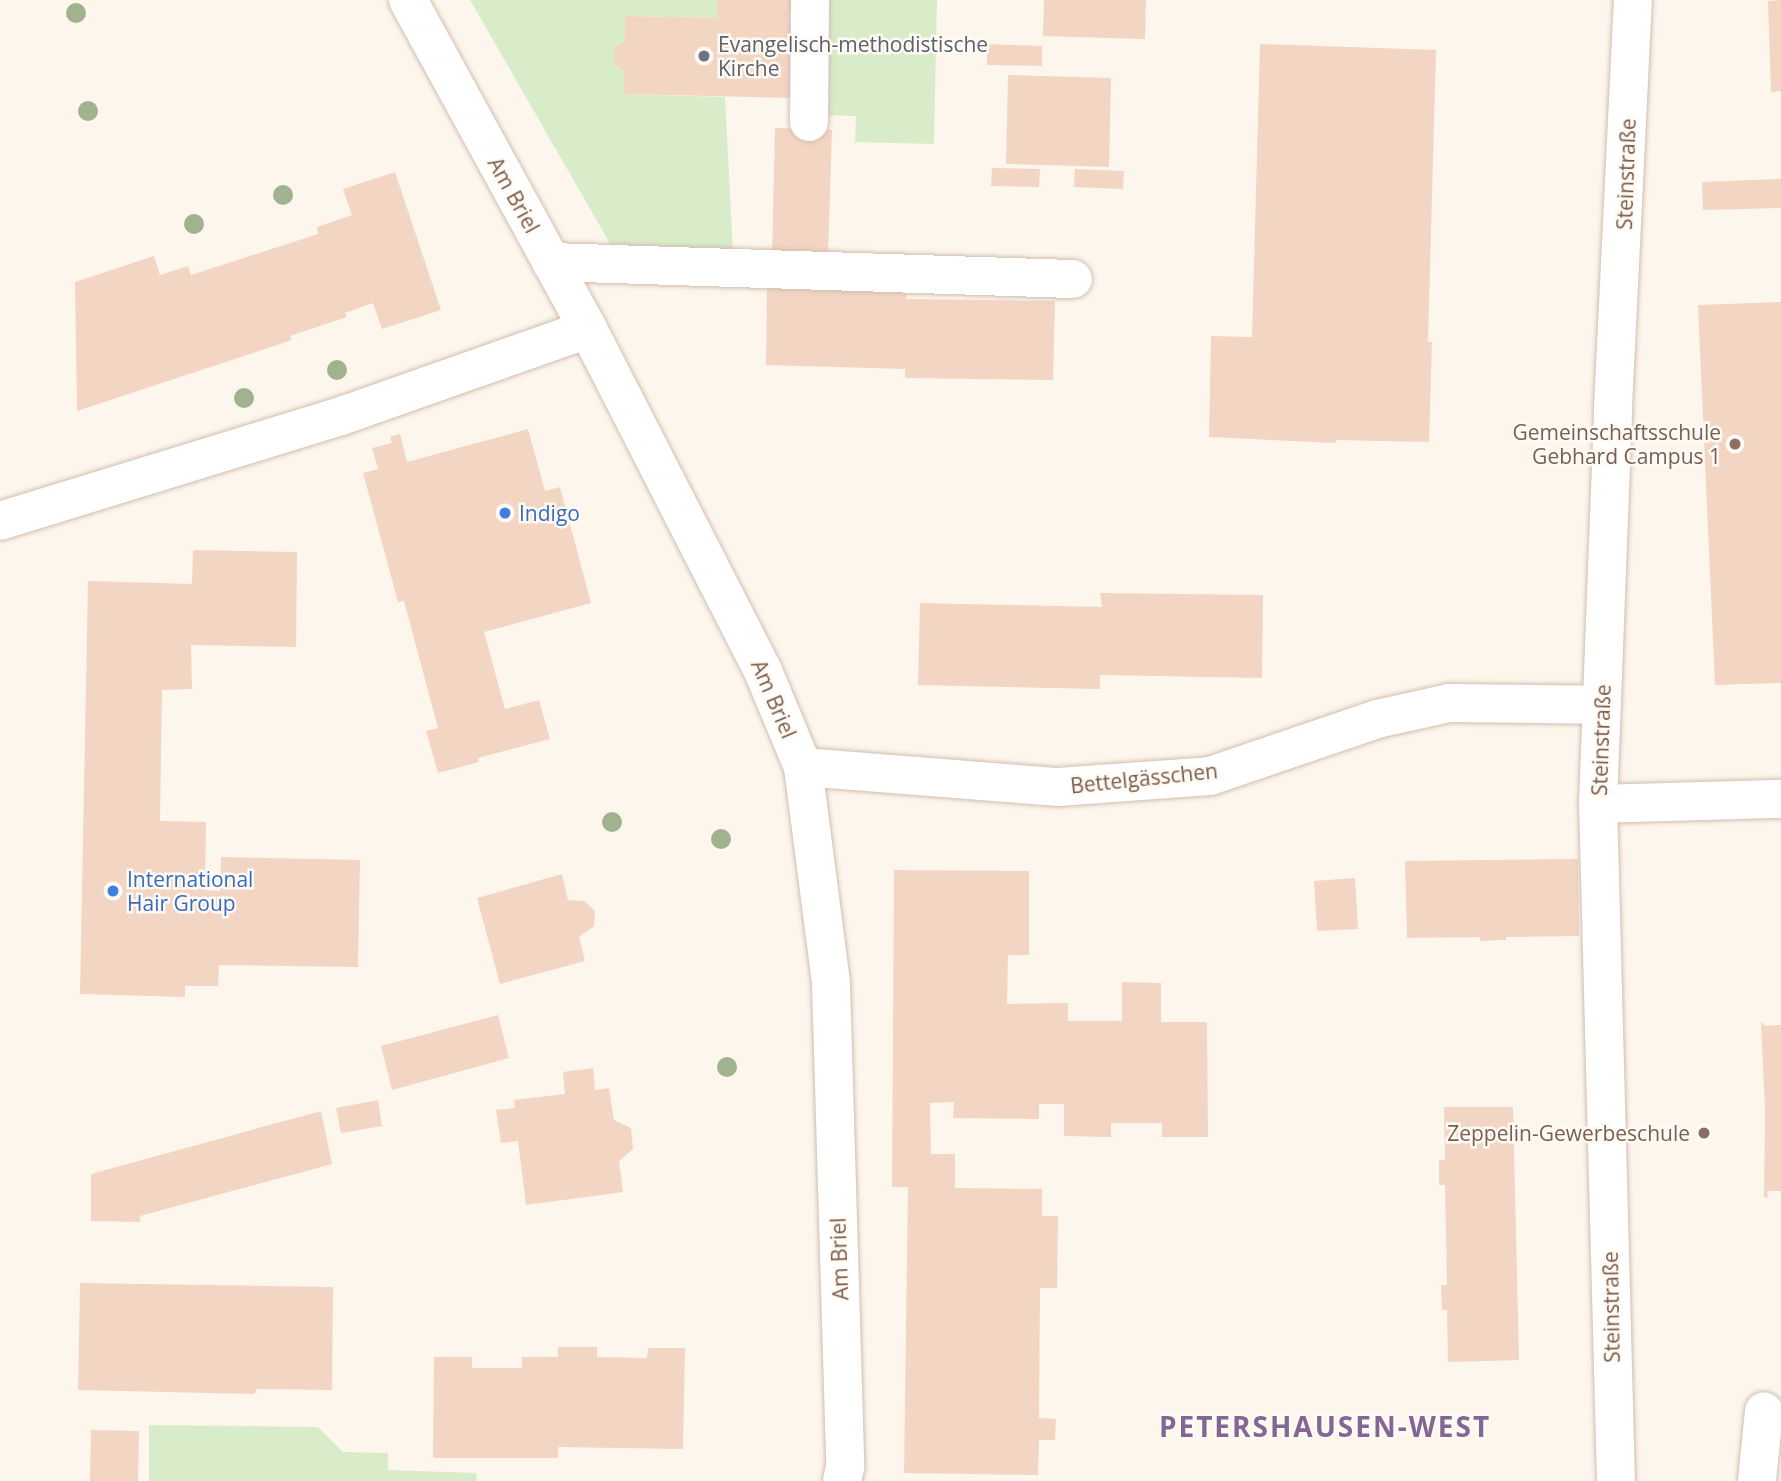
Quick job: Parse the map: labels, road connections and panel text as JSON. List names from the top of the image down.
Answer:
{
  "streets": {
    "street": ["Steinstraße", "Am Briel", "Bettelgässchen"]
  },
  "crossings": [
    ["Steinstraße", "Bettelgässchen"],
    ["Am Briel", "Bettelgässchen"]
  ],
  "districts": ["PETERSHAUSEN-WEST"],
  "places": [
    "Evangelisch-methodistische Kirche",
    "Gemeinschaftsschule Gebhard Campus 1",
    "Indigo",
    "International Hair Group",
    "Zeppelin-Gewerbeschule"
  ]
}
